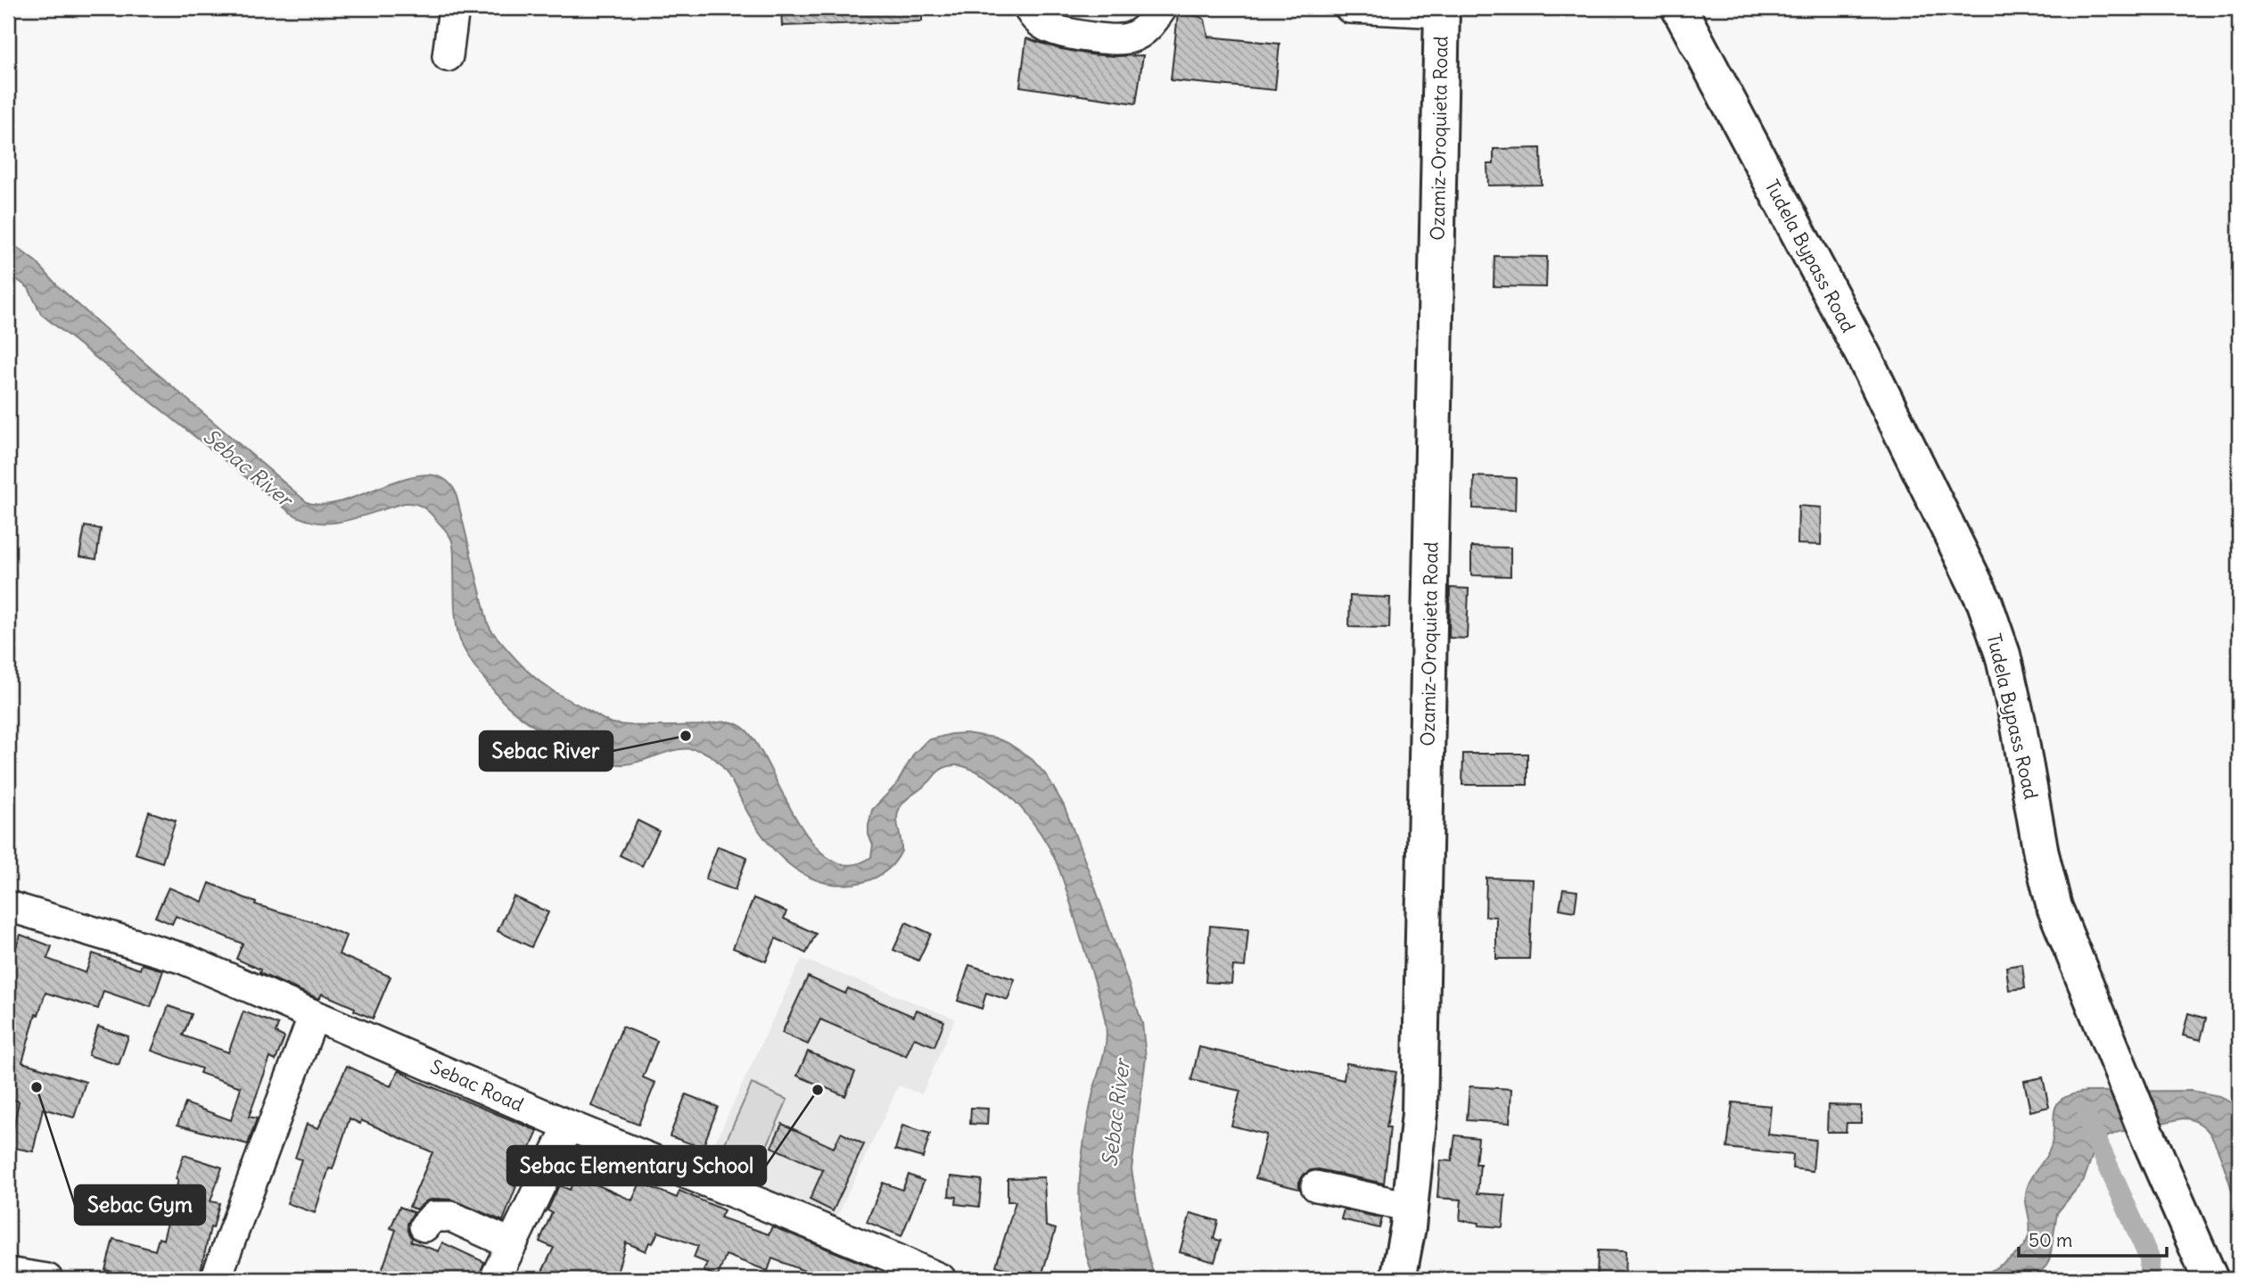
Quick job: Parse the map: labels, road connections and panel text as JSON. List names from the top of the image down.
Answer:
{
  "streets": {
    "main road": ["Ozamiz-Oroquieta Road", "Tudela Bypass Road"],
    "street": ["Sebac Road"]
  },
  "water": ["Sebac River"],
  "places": ["Sebac River", "Sebac Gym", "Sebac Elementary School"],
  "scale_bar": "50 m"
}
